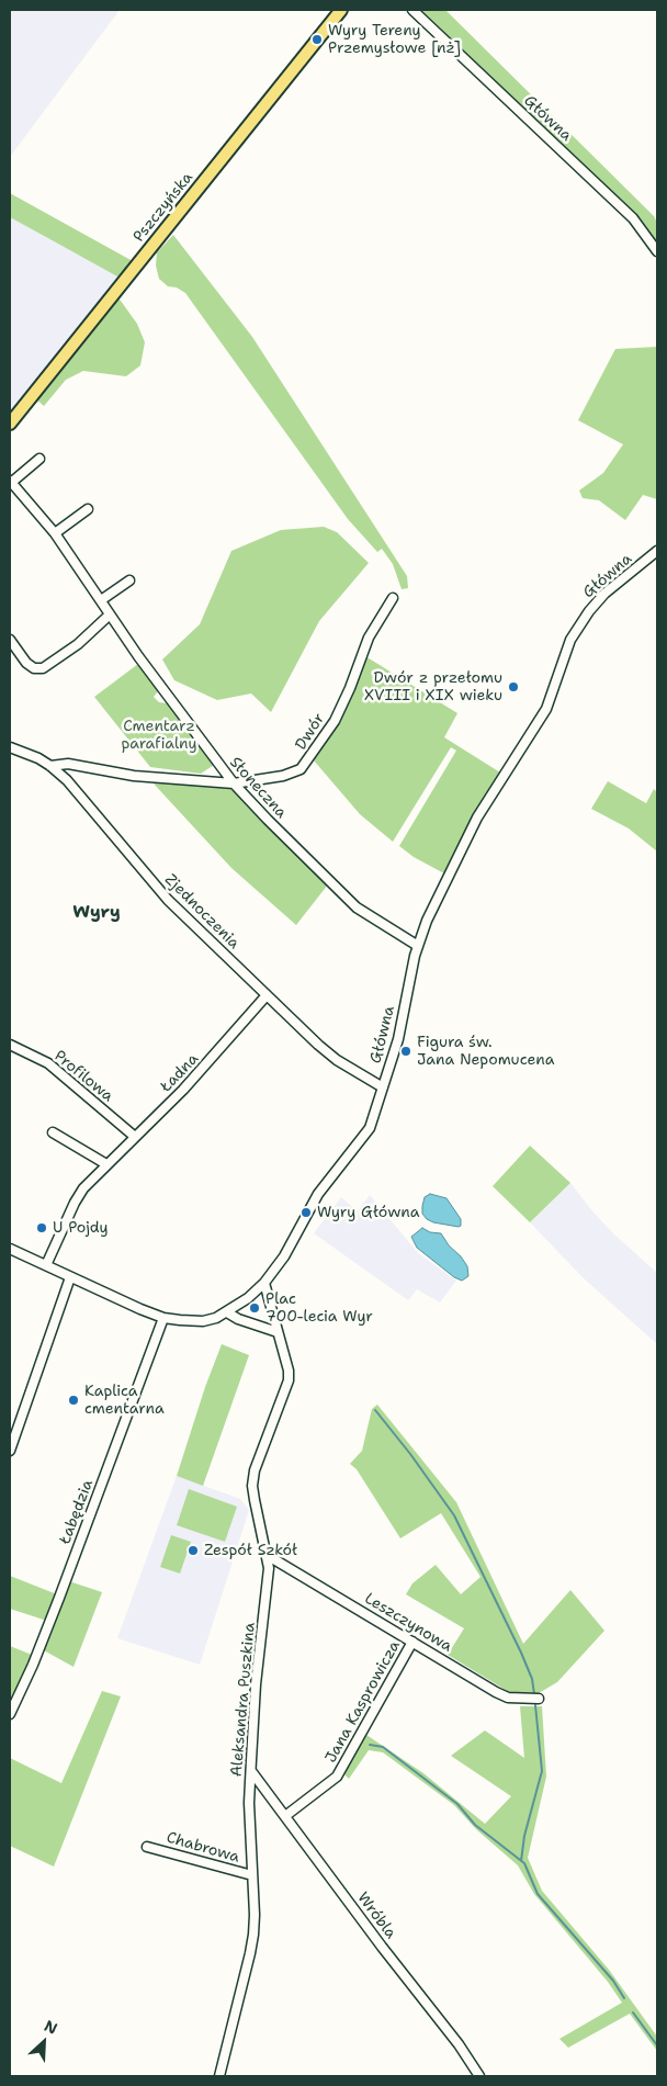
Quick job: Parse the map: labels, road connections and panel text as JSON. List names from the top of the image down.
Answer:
{
  "streets": {
    "main road": ["Pszczyńska"],
    "street": [
      "Główna",
      "Dwór",
      "Słoneczna",
      "Zjednoczenia",
      "Ładna",
      "Profilowa",
      "Łabędzia",
      "Leszczynowa",
      "Aleksandra Puszkina",
      "Jana Kasprowicza",
      "Chabrowa",
      "Wróbla"
    ]
  },
  "crossings": [
    ["Główna", "Słoneczna"],
    ["Główna", "Zjednoczenia"],
    ["Główna", "Ładna"],
    ["Główna", "Łabędzia"],
    ["Główna", "Aleksandra Puszkina"],
    ["Dwór", "Słoneczna"],
    ["Dwór", "Zjednoczenia"],
    ["Zjednoczenia", "Ładna"],
    ["Ładna", "Profilowa"],
    ["Leszczynowa", "Aleksandra Puszkina"],
    ["Leszczynowa", "Jana Kasprowicza"],
    ["Aleksandra Puszkina", "Chabrowa"],
    ["Aleksandra Puszkina", "Wróbla"],
    ["Jana Kasprowicza", "Wróbla"]
  ],
  "districts": ["Wyry"],
  "parks": ["Cmentarz parafialny"],
  "places": [
    "Wyry Tereny Przemysłowe [nż]",
    "Dwór z przełomu XVIII i XIX wieku",
    "Figura św. Jana Nepomucena",
    "Wyry Główna",
    "U Pojdy",
    "Plac 700-lecia Wyr",
    "Kaplica cmentarna",
    "Zespół Szkół"
  ],
  "north": "top right"
}
